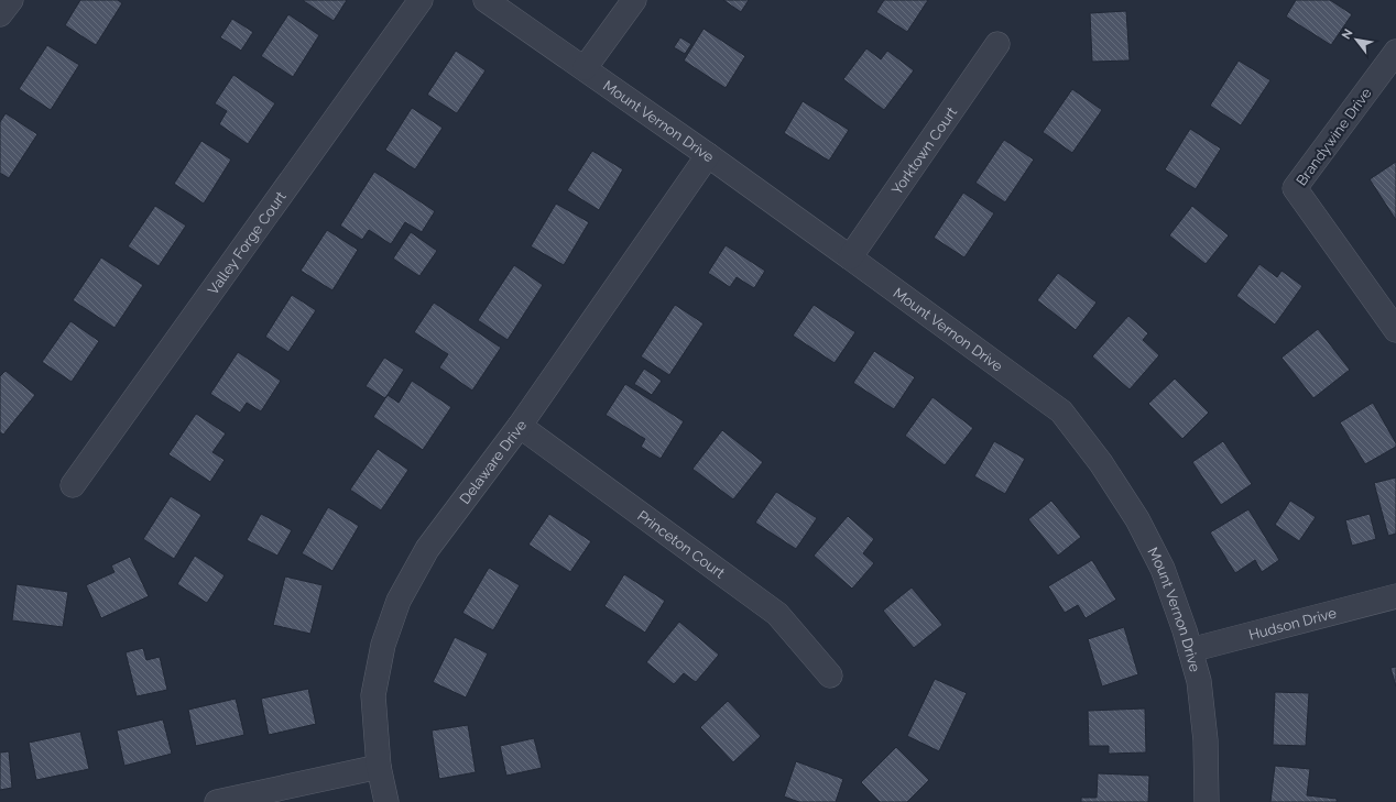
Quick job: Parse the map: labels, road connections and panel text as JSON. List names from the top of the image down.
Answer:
{
  "streets": {
    "street": [
      "Mount Vernon Drive",
      "Brandywine Drive",
      "Yorktown Court",
      "Valley Forge Court",
      "Delaware Drive",
      "Princeton Court",
      "Hudson Drive"
    ]
  },
  "crossings": [
    ["Mount Vernon Drive", "Yorktown Court"],
    ["Mount Vernon Drive", "Delaware Drive"],
    ["Mount Vernon Drive", "Hudson Drive"],
    ["Delaware Drive", "Princeton Court"]
  ],
  "north": "top left"
}
